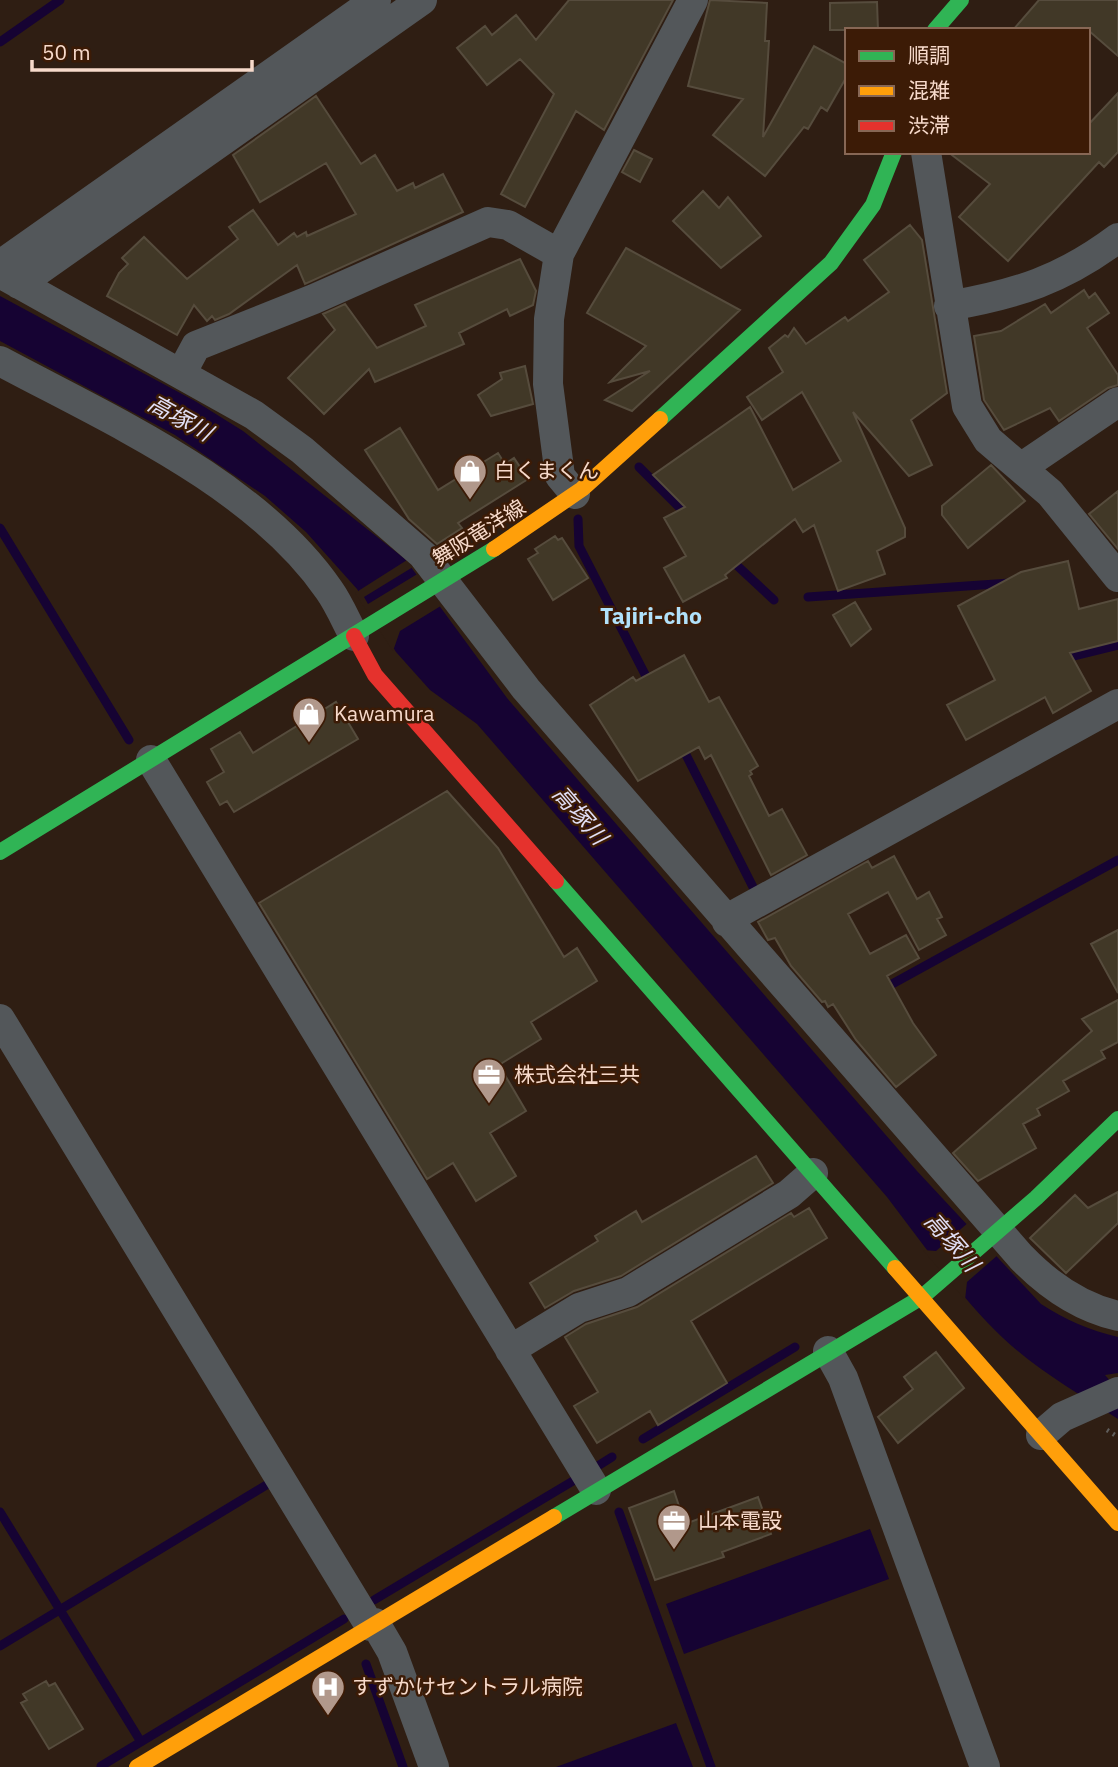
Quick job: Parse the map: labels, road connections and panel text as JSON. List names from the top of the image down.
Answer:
{
  "streets": {
    "street": ["舞阪竜洋線"]
  },
  "districts": ["Tajiri-cho"],
  "water": ["高塚川"],
  "places": {
    "shop": ["白くまくん", "Kawamura"],
    "office": ["株式会社三共", "山本電設"],
    "hospital": ["すずかけセントラル病院"]
  },
  "legend": ["順調", "混雑", "渋滞"],
  "scale_bar": "50 m"
}
